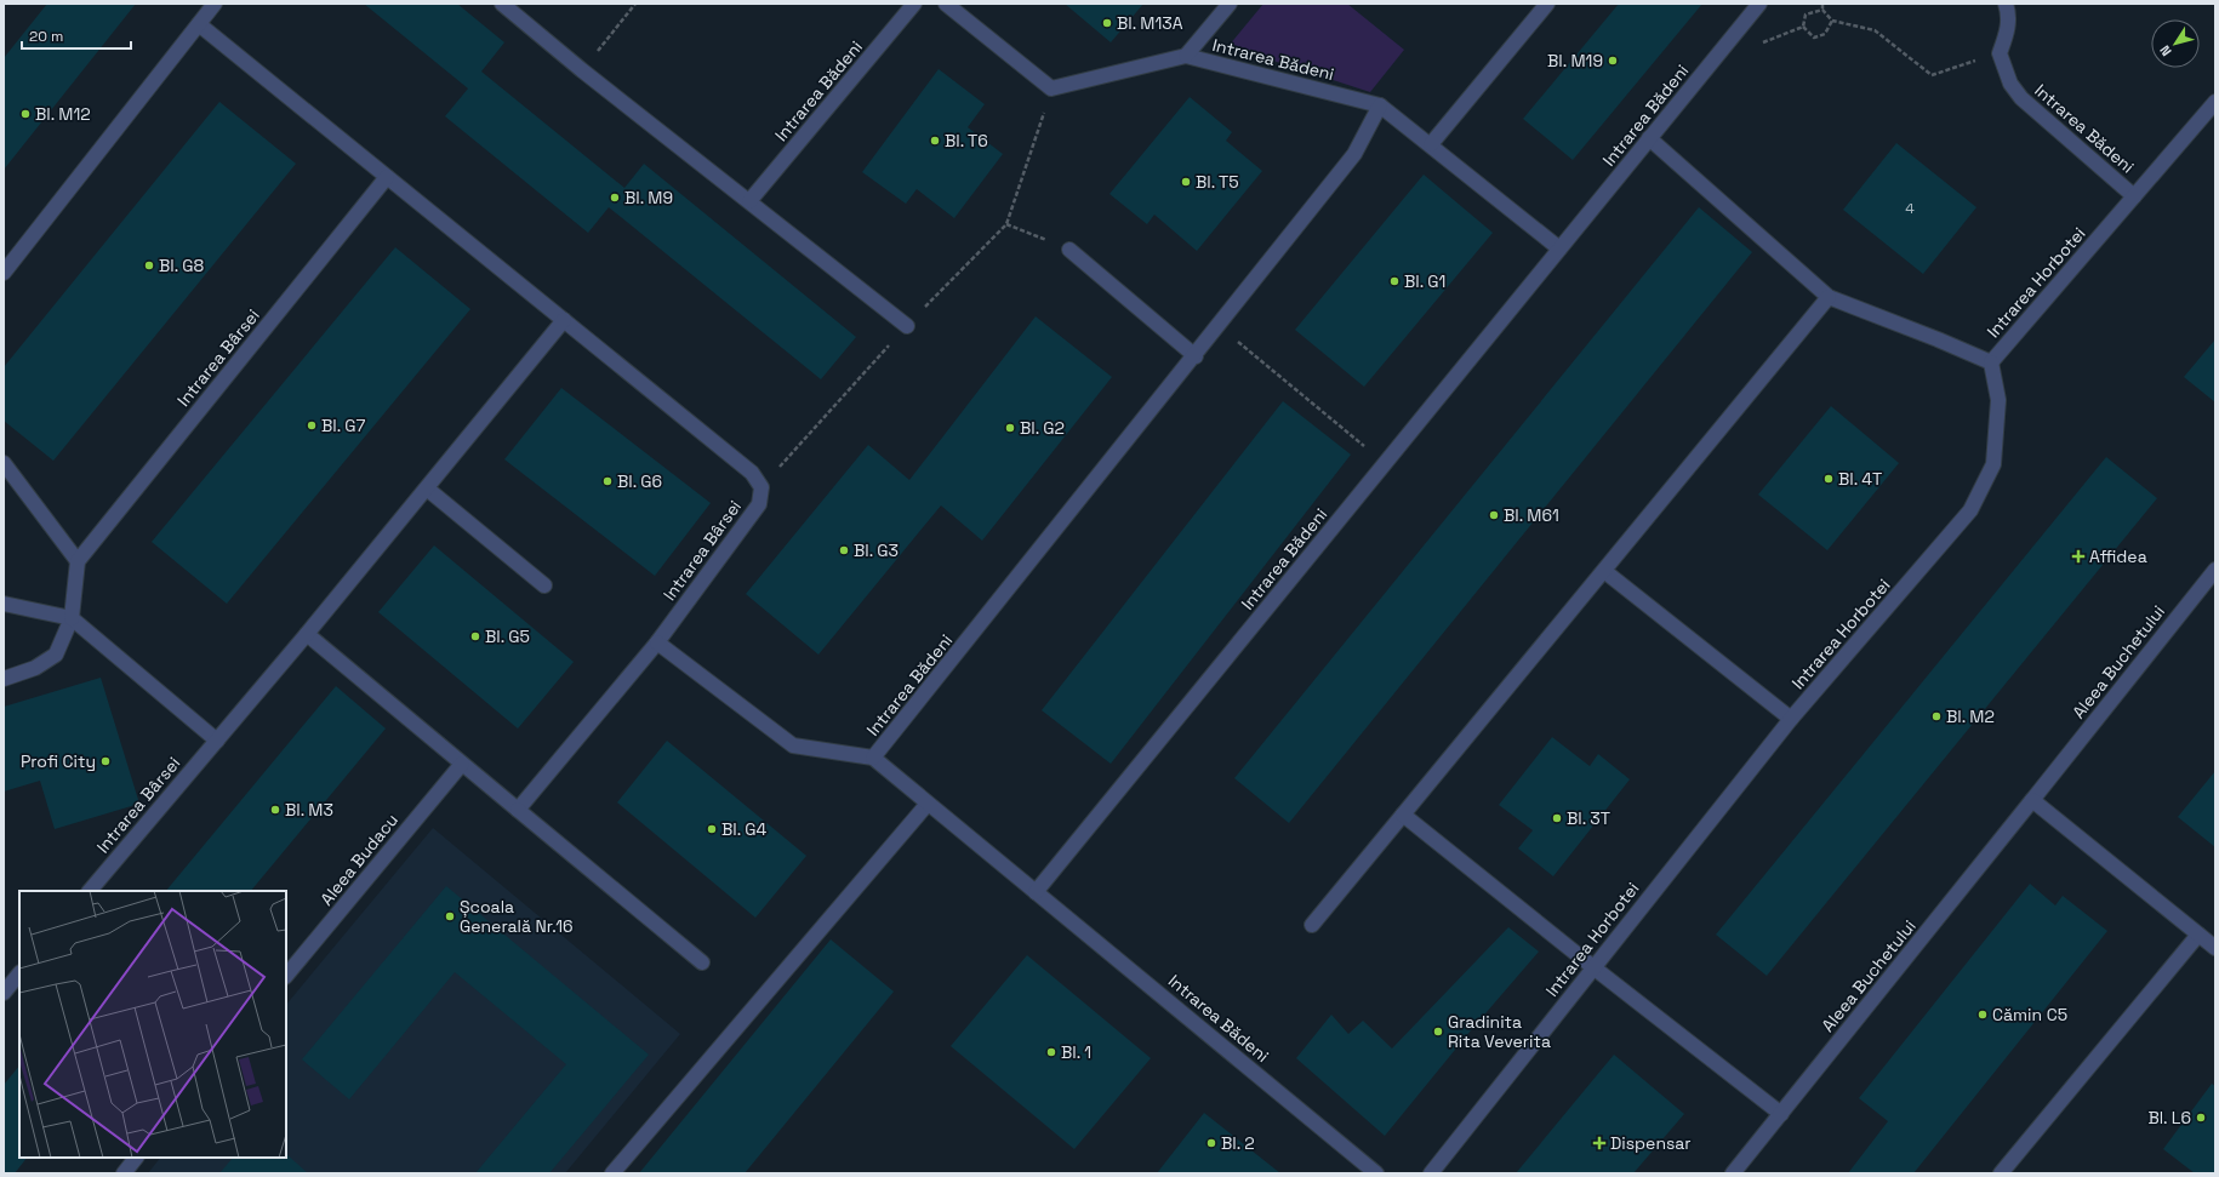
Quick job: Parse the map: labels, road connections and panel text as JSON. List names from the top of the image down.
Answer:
{
  "streets": {
    "street": [
      "Intrarea Bădeni",
      "Intrarea Horbotei",
      "Intrarea Bârsei",
      "Aleea Buchetului",
      "Aleea Budacu"
    ]
  },
  "crossings": [
    ["Intrarea Bădeni", "Intrarea Horbotei"],
    ["Intrarea Bădeni", "Intrarea Bârsei"]
  ],
  "places": {
    "other": [
      "Bl. M13A",
      "Bl. M19",
      "Bl. M12",
      "Bl. T6",
      "Bl. T5",
      "Bl. M9",
      "Bl. G8",
      "Bl. G1",
      "Bl. G7",
      "Bl. G2",
      "Bl. 4T",
      "Bl. G6",
      "Bl. M61",
      "Bl. G3",
      "Bl. G5",
      "Bl. M2",
      "Profi City",
      "Bl. M3",
      "Bl. 3T",
      "Bl. G4",
      "Școala Generală Nr.16",
      "Cămin C5",
      "Gradinita Rita Veverita",
      "Bl. 1",
      "Bl. L6",
      "Bl. 2"
    ],
    "health": ["Affidea", "Dispensar"]
  },
  "house_numbers": ["4"],
  "scale_bar": "20 m",
  "north": "bottom left"
}
